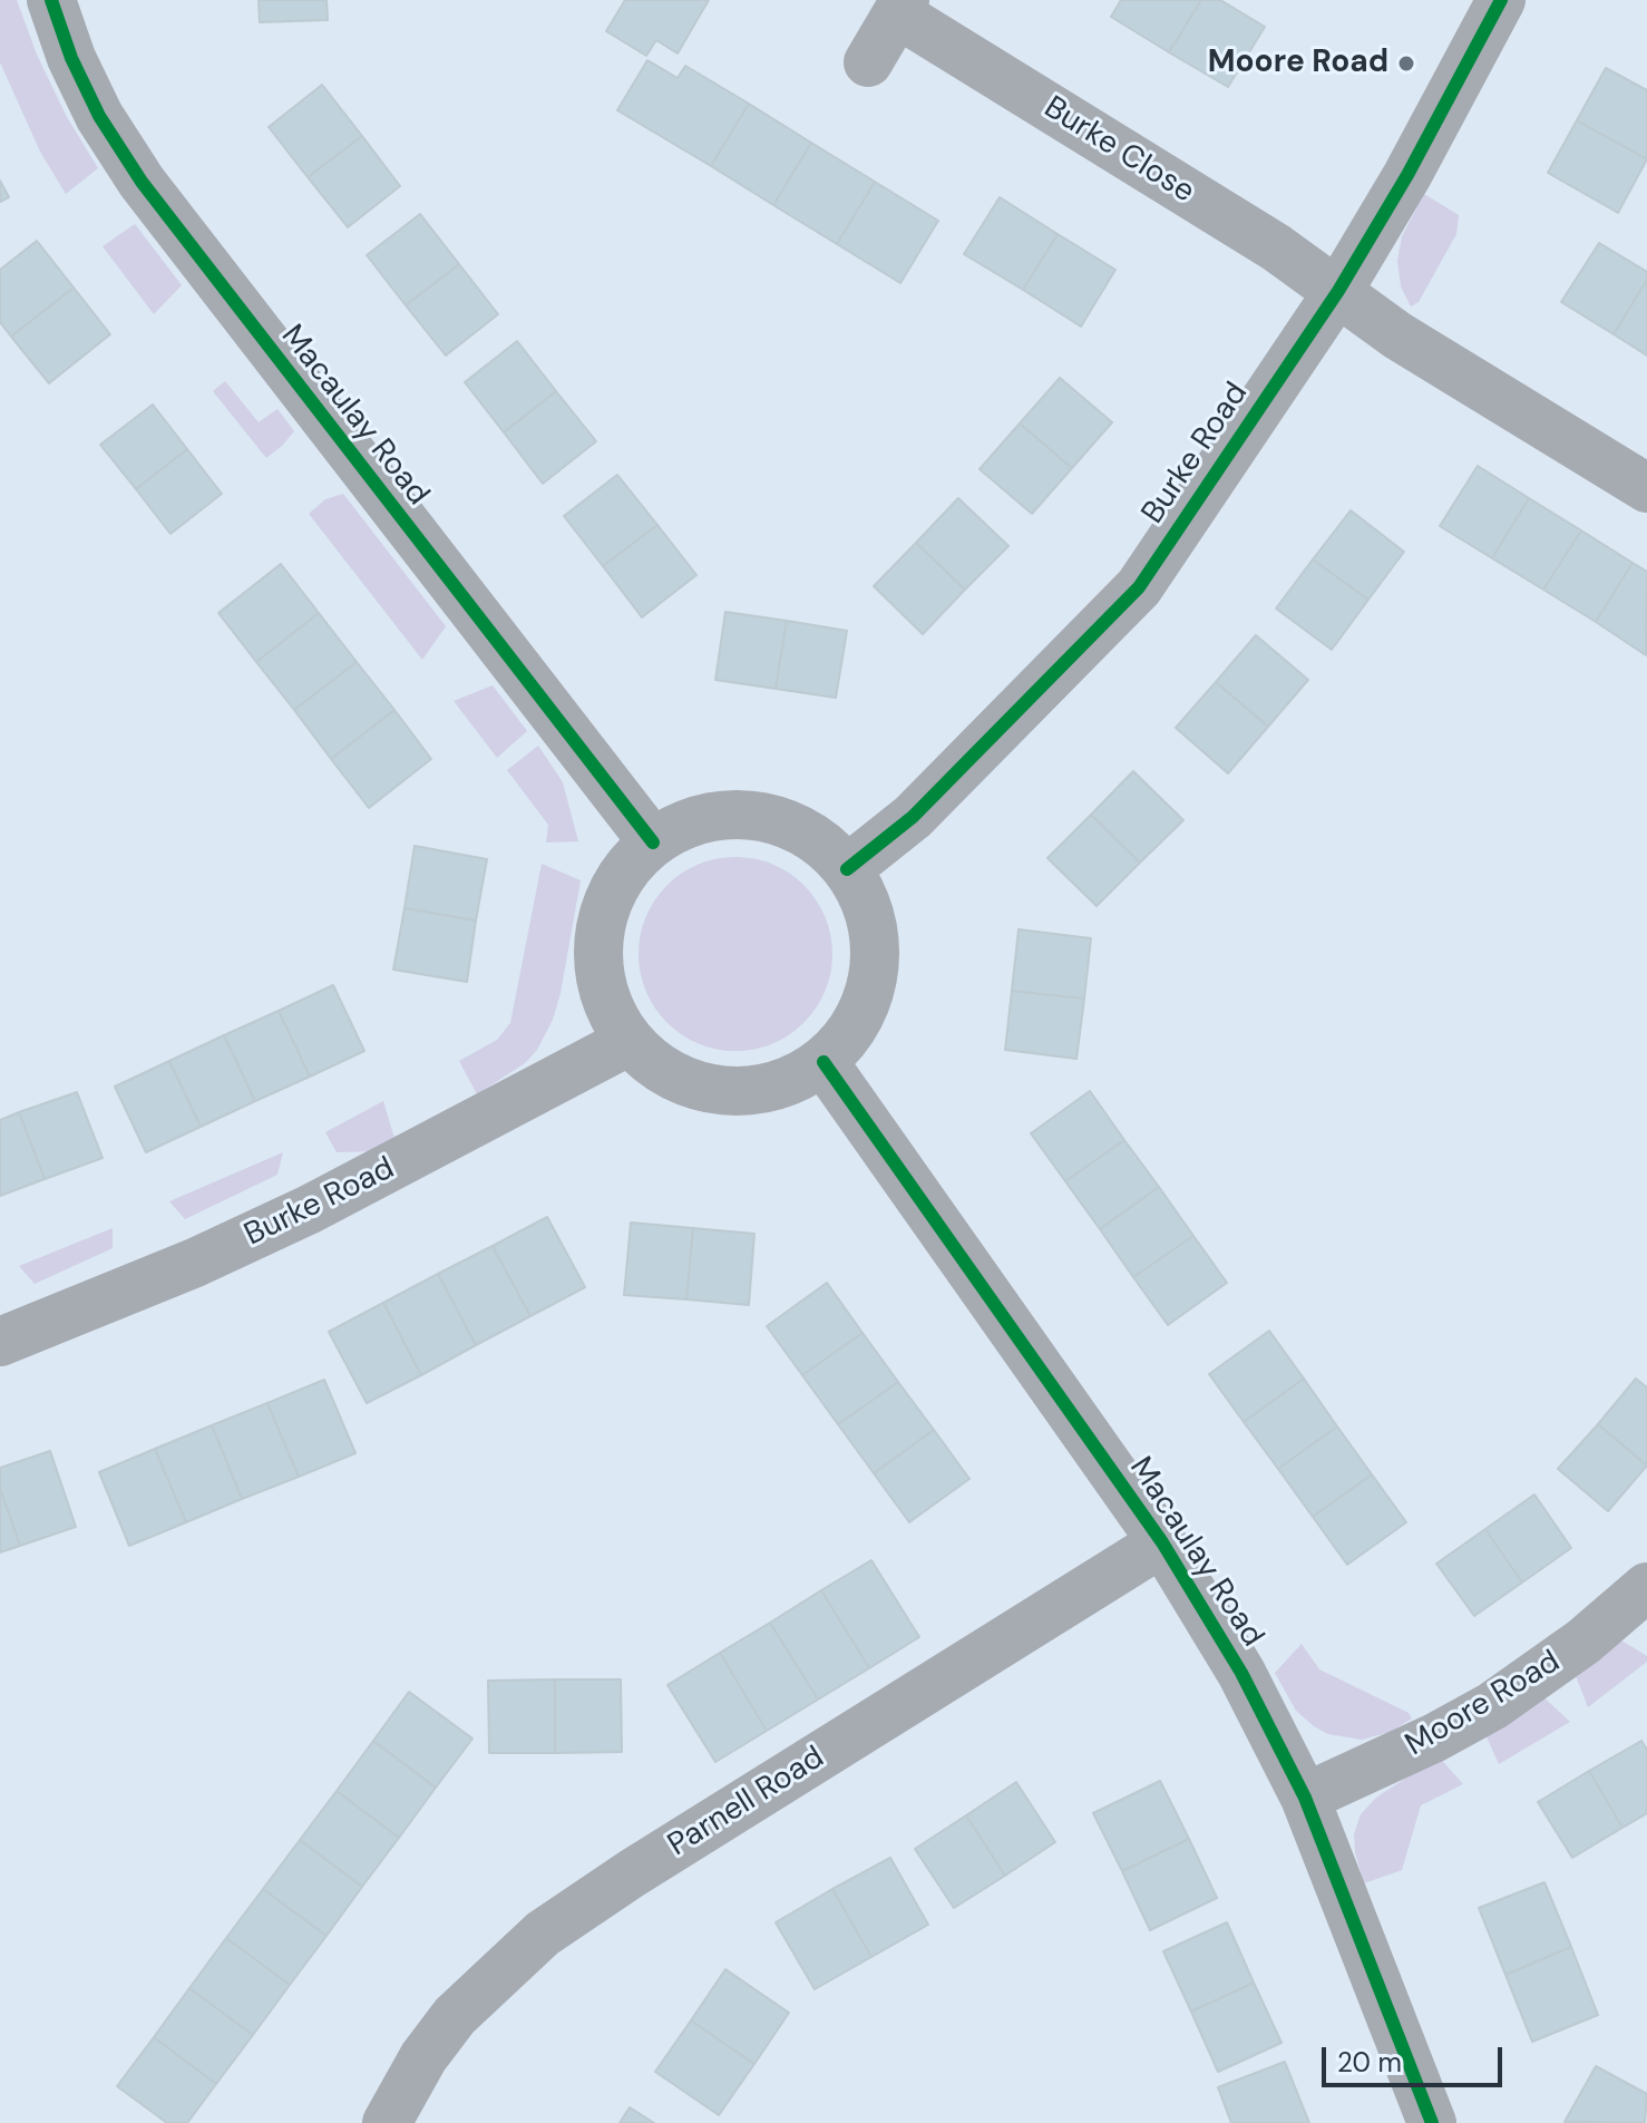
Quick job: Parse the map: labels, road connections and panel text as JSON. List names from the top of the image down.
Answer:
{
  "streets": {
    "street": [
      "Burke Close",
      "Macaulay Road",
      "Burke Road",
      "Moore Road",
      "Parnell Road"
    ]
  },
  "crossings": [
    ["Burke Close", "Burke Road"],
    ["Macaulay Road", "Burke Road"],
    ["Macaulay Road", "Moore Road"],
    ["Macaulay Road", "Parnell Road"]
  ],
  "places": ["Moore Road"],
  "scale_bar": "20 m"
}
